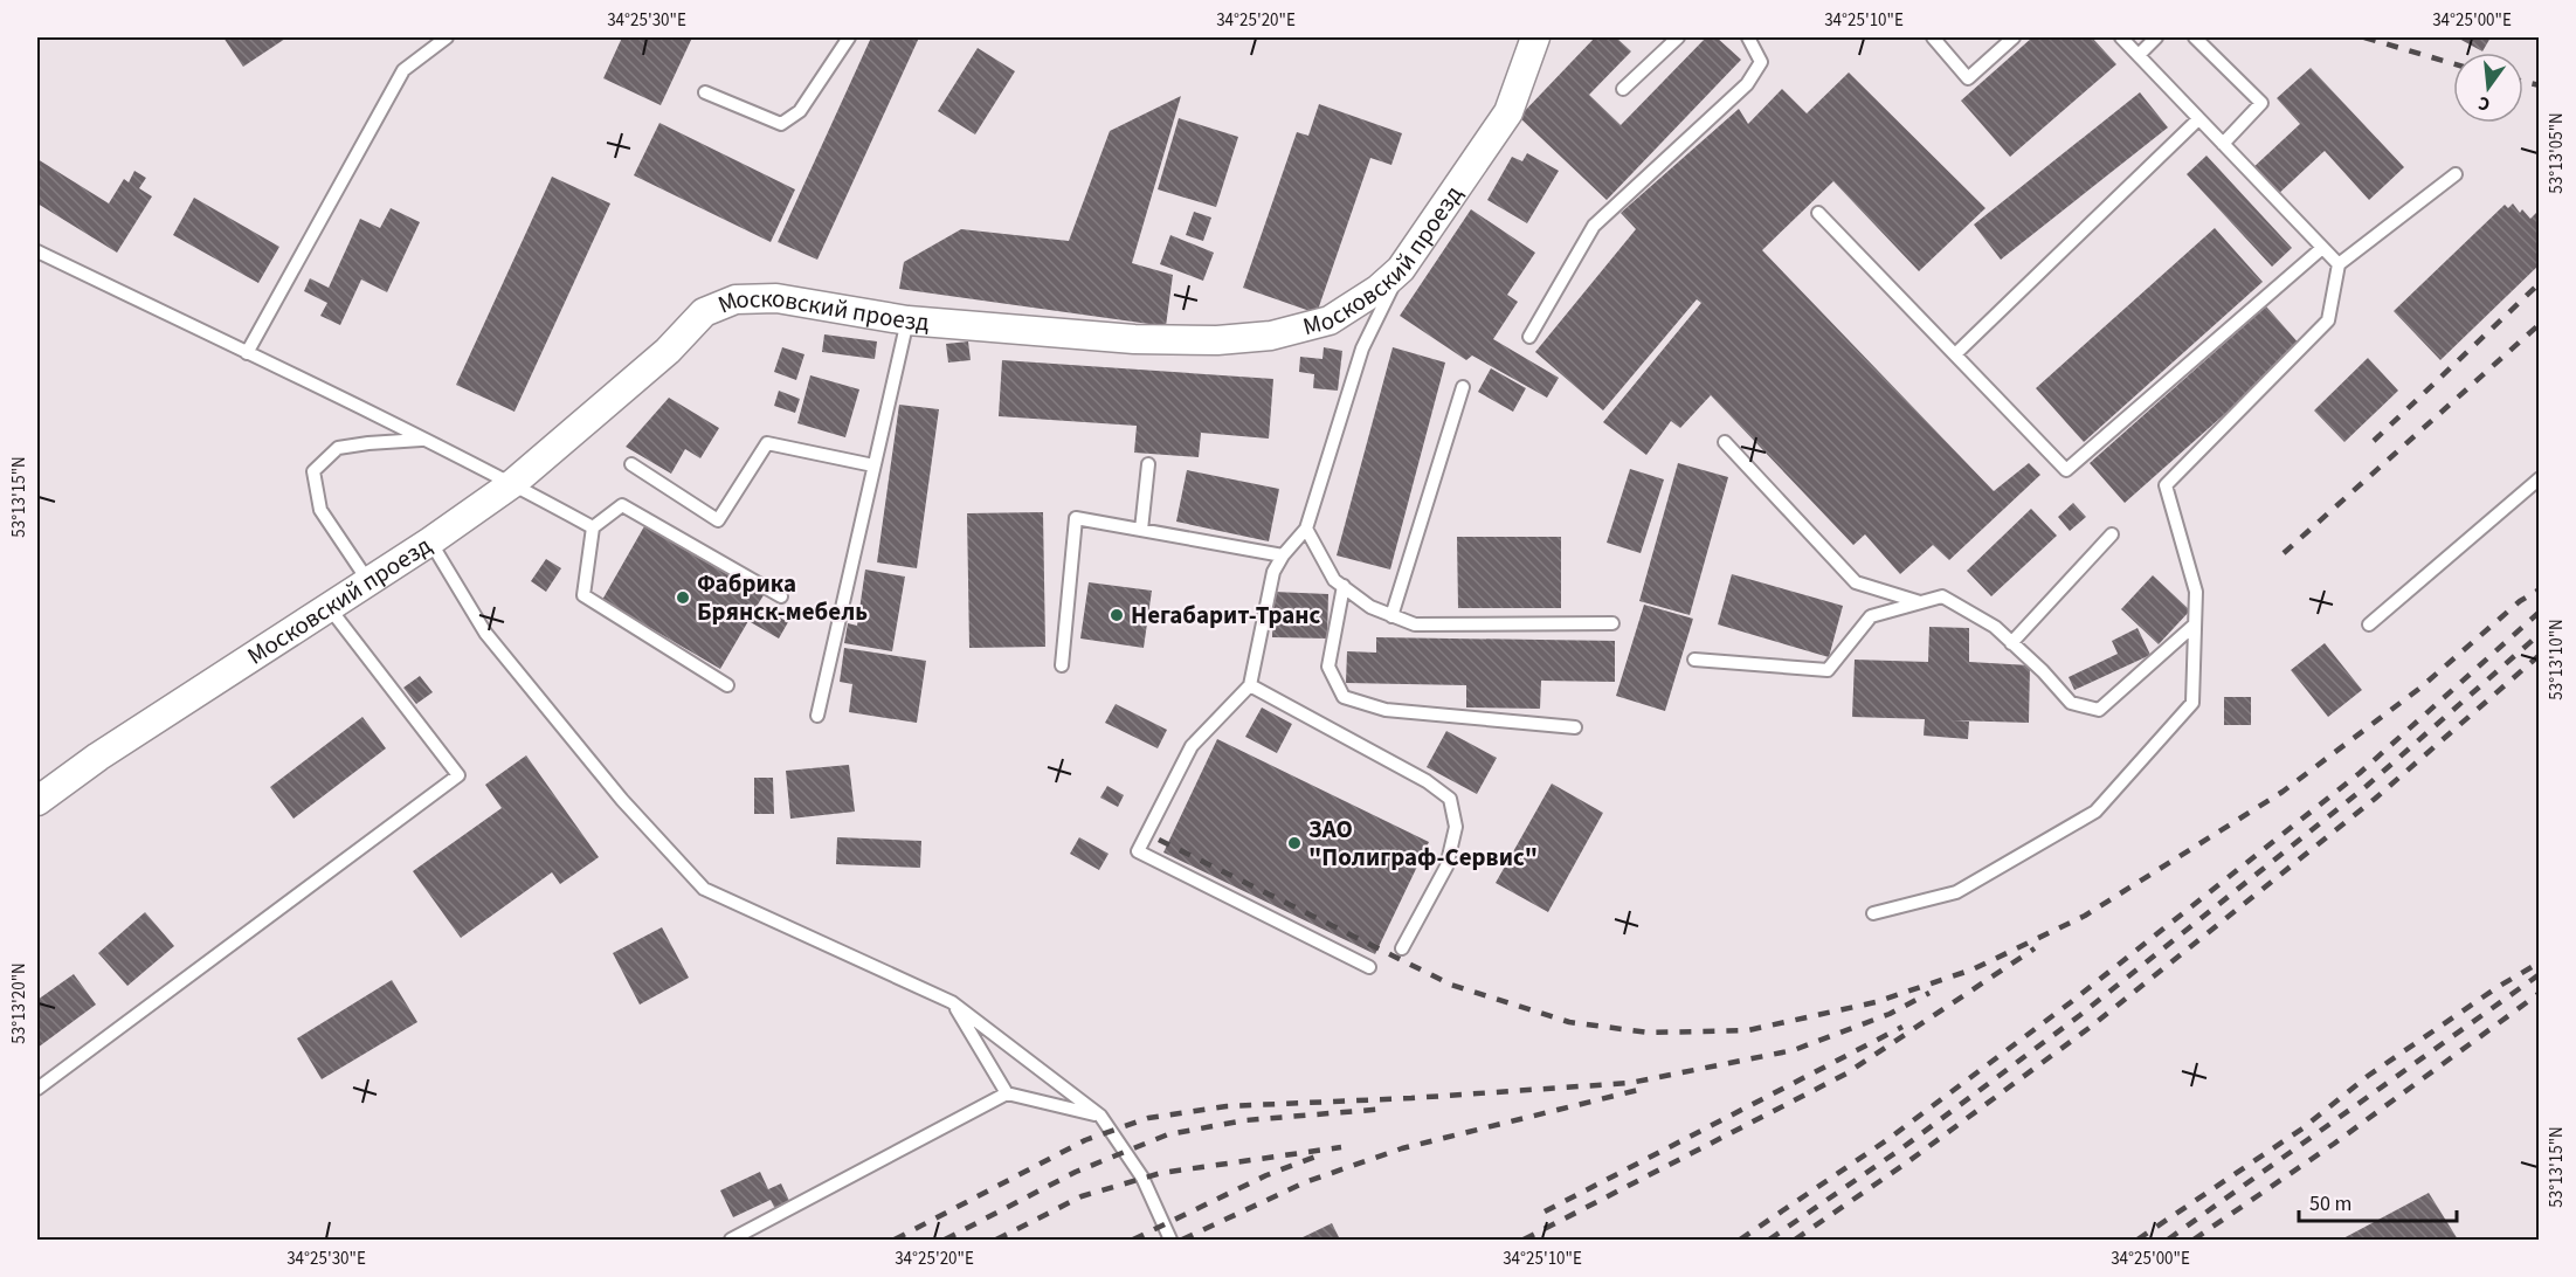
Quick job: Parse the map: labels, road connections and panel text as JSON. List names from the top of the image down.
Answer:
{
  "streets": {
    "street": ["Московский проезд"]
  },
  "places": ["Фабрика Брянск-мебель", "Негабарит-Транс", "ЗАО \"Полиграф-Сервис\""],
  "scale_bar": "50 m",
  "north": "bottom",
  "coordinates": [
    "34°25'30\"E",
    "34°25'20\"E",
    "34°25'10\"E",
    "34°25'00\"E",
    "53°13'05\"N",
    "53°13'15\"N",
    "53°13'10\"N",
    "53°13'20\"N"
  ]
}
